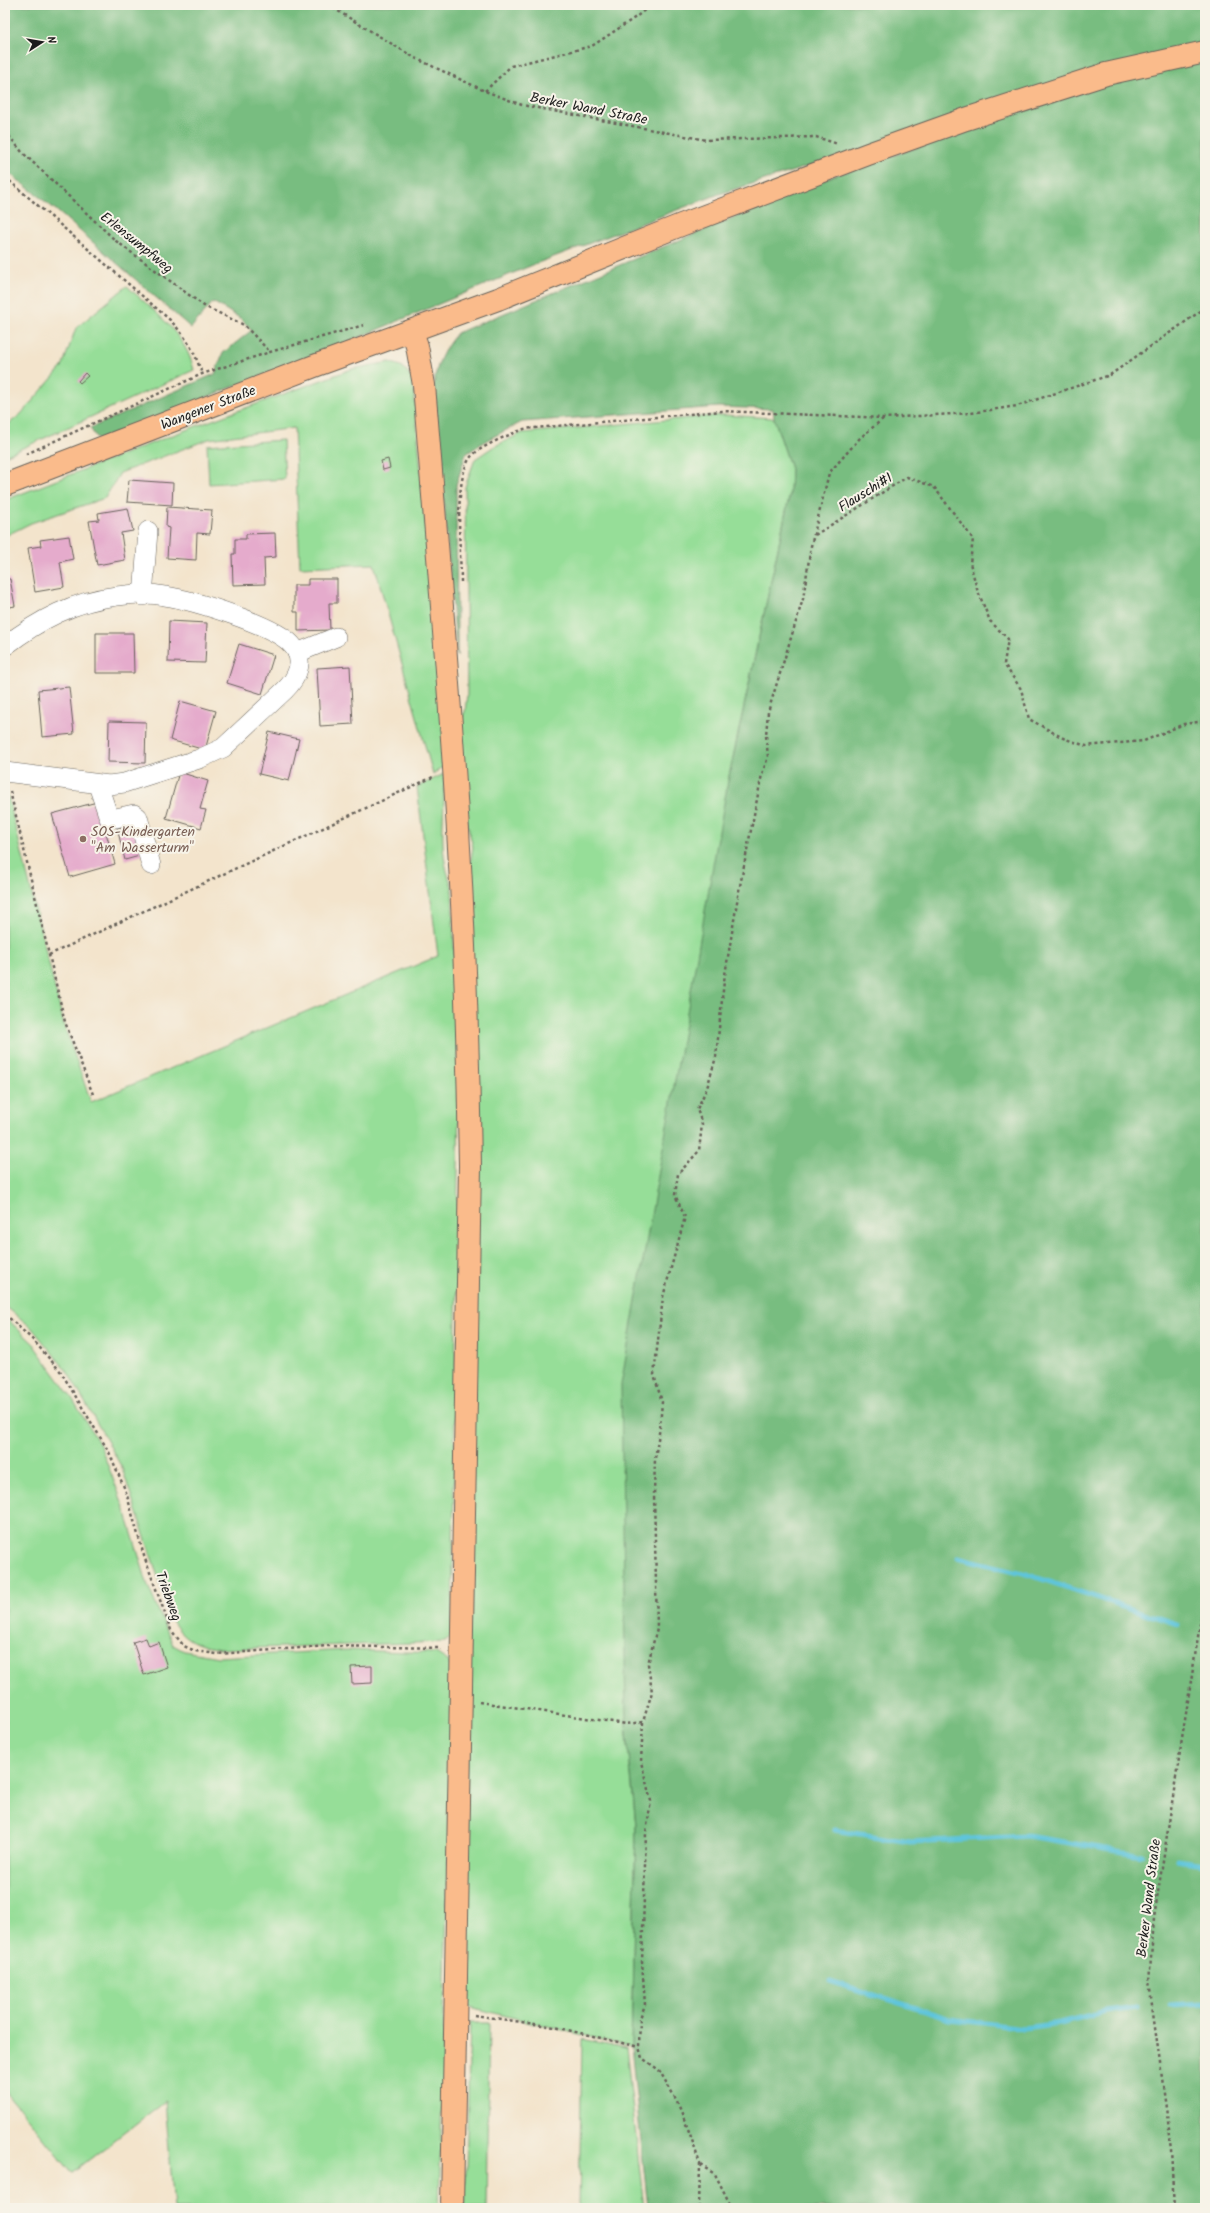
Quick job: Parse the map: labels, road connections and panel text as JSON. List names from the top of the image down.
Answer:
{
  "streets": {
    "main road": ["Wangener Straße"],
    "path": [
      "Berker Wand Straße",
      "Erlensumpfweg",
      "Flauschi#1",
      "Triebweg"
    ]
  },
  "crossings": [
    ["Berker Wand Straße", "Wangener Straße"]
  ],
  "places": ["SOS-Kindergarten \"Am Wasserturm\""],
  "north": "right"
}
